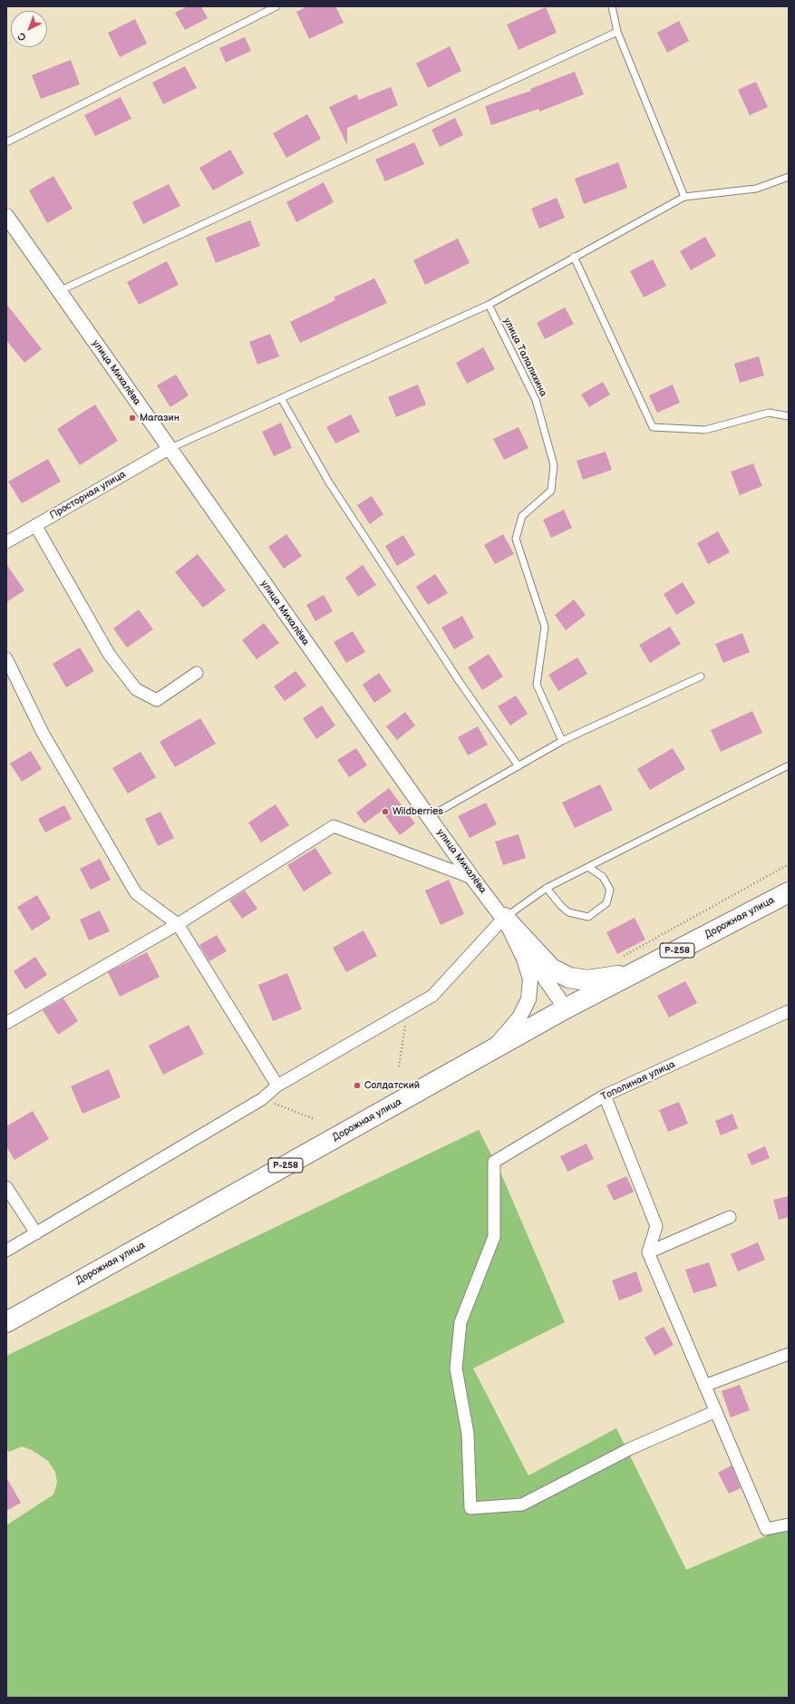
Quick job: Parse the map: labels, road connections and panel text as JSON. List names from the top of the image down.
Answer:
{
  "streets": {
    "highway": ["Дорожная улица", "Р-258"],
    "street": ["улица Михалёва", "Просторная улица", "Тополиная улица"],
    "lane": ["улица Талалихина"]
  },
  "crossings": [
    ["улица Михалёва", "Просторная улица"],
    ["улица Михалёва", "Дорожная улица"]
  ],
  "places": ["Магазин", "Wildberries", "Солдатский"],
  "north": "bottom left"
}
